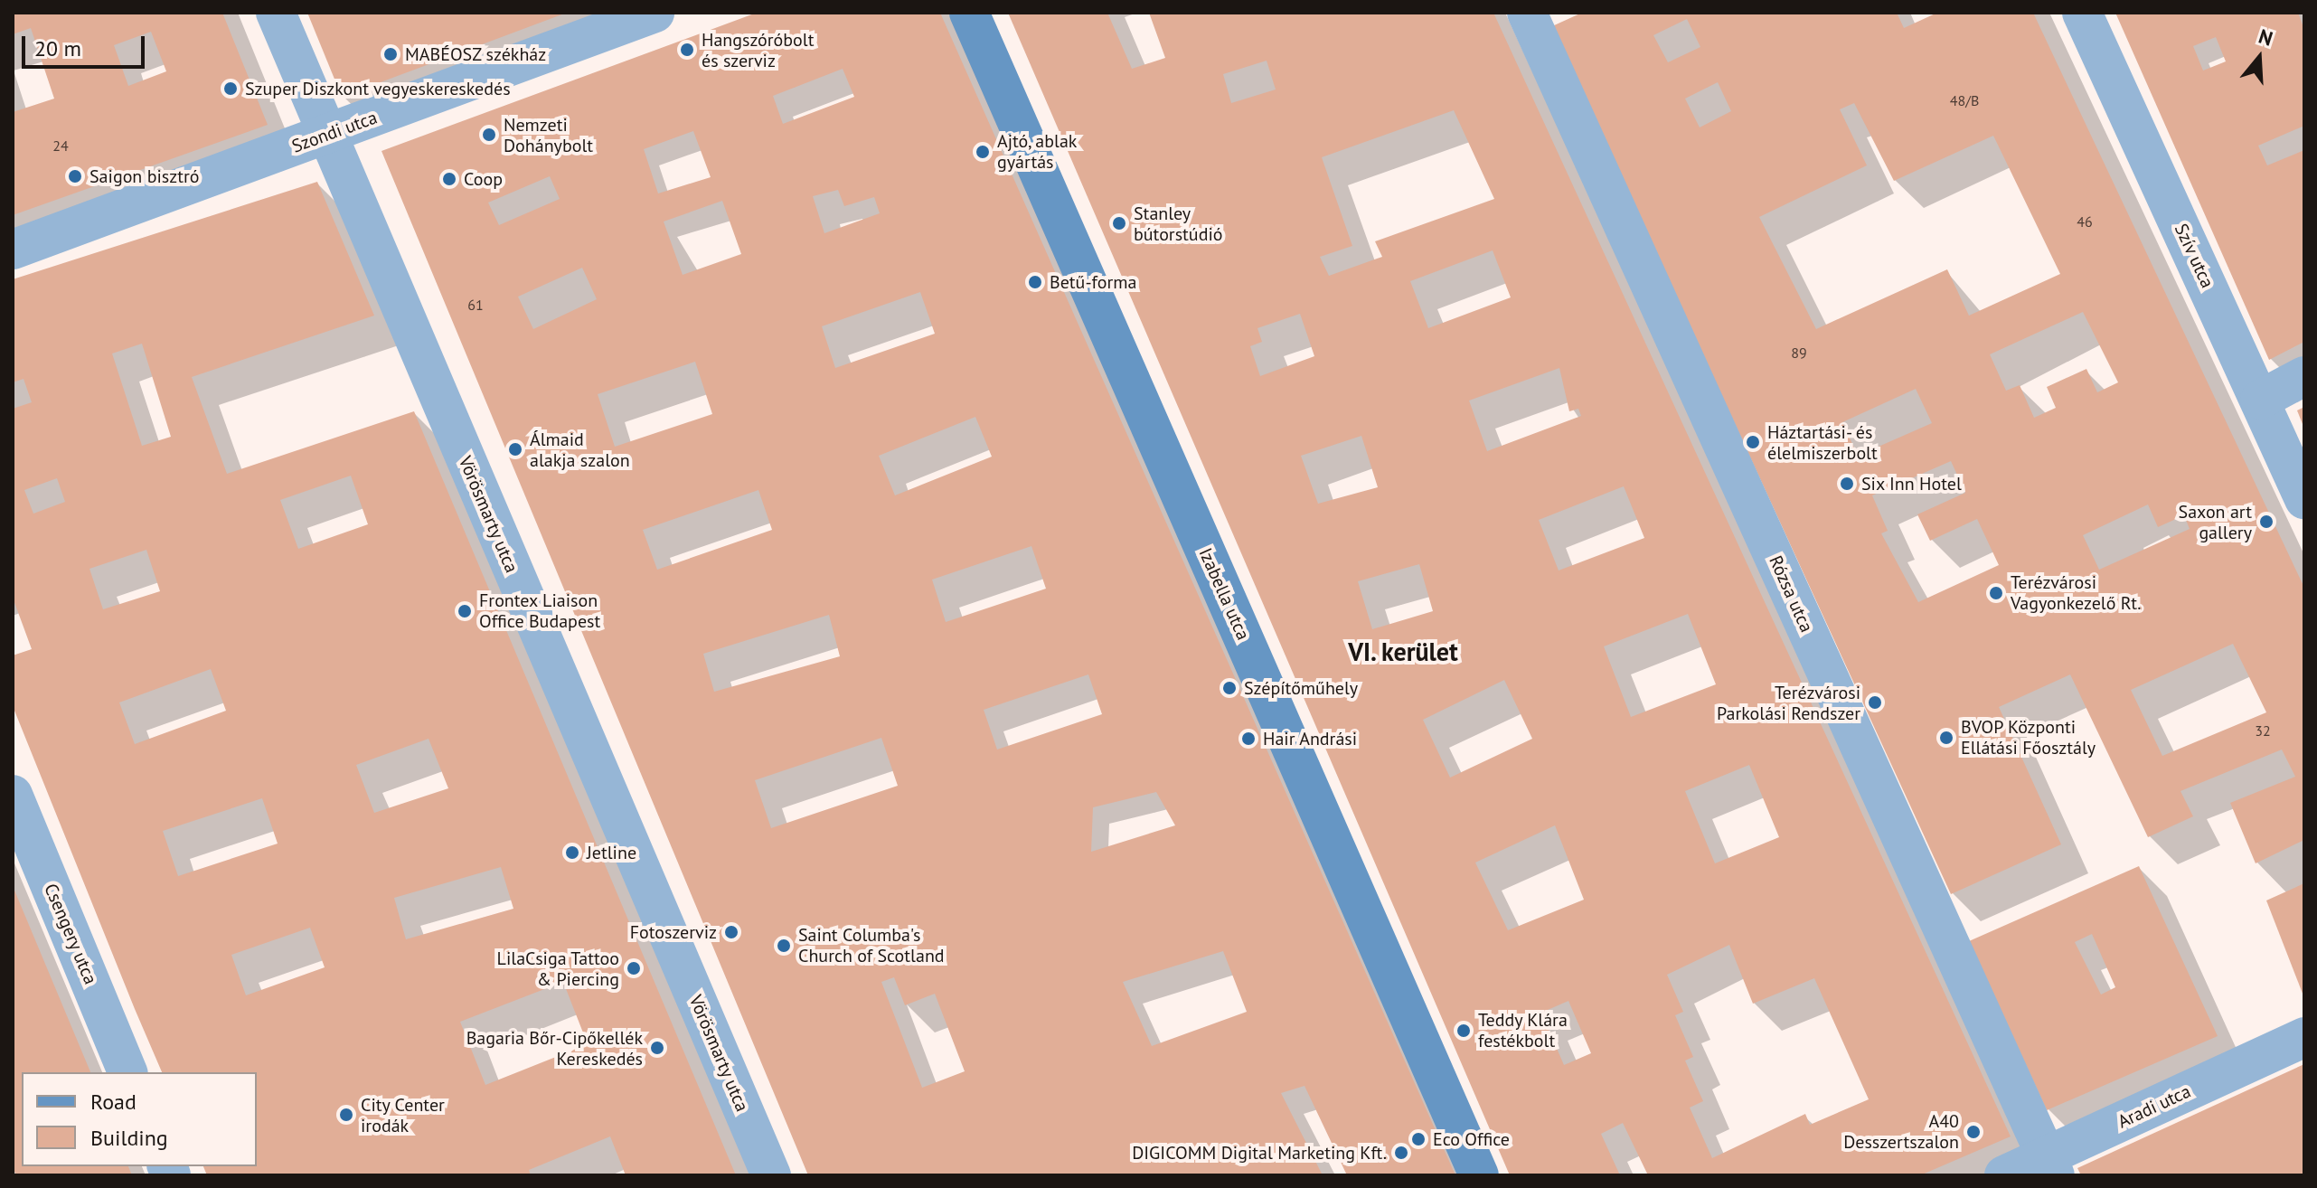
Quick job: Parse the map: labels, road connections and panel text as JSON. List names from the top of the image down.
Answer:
{
  "streets": {
    "street": [
      "Szondi utca",
      "Szív utca",
      "Vörösmarty utca",
      "Izabella utca",
      "Rózsa utca",
      "Csengery utca",
      "Aradi utca"
    ]
  },
  "crossings": [
    ["Szondi utca", "Vörösmarty utca"],
    ["Rózsa utca", "Aradi utca"]
  ],
  "districts": ["VI. kerület"],
  "places": [
    "Hangszóróbolt és szerviz",
    "MABÉOSZ székház",
    "Szuper Diszkont vegyeskereskedés",
    "Nemzeti Dohánybolt",
    "Ajtó, ablak gyártás",
    "Saigon bisztró",
    "Coop",
    "Stanley bútorstúdió",
    "Betű-forma",
    "Háztartási- és élelmiszerbolt",
    "Álmaid alakja szalon",
    "Six Inn Hotel",
    "Saxon art gallery",
    "Terézvárosi Vagyonkezelő Rt.",
    "Frontex Liaison Office Budapest",
    "Szépítőműhely",
    "Terézvárosi Parkolási Rendszer",
    "BVOP Központi Ellátási Főosztály",
    "Hair Andrási",
    "Jetline",
    "Fotoszerviz",
    "Saint Columba's Church of Scotland",
    "LilaCsiga Tattoo & Piercing",
    "Teddy Klára festékbolt",
    "Bagaria Bőr-Cipőkellék Kereskedés",
    "City Center irodák",
    "A40 Desszertszalon",
    "Eco Office",
    "DIGICOMM Digital Marketing Kft."
  ],
  "house_numbers": [
    "48/B",
    "24",
    "46",
    "61",
    "89",
    "32"
  ],
  "legend": ["Road", "Building"],
  "scale_bar": "20 m",
  "north": "top"
}
